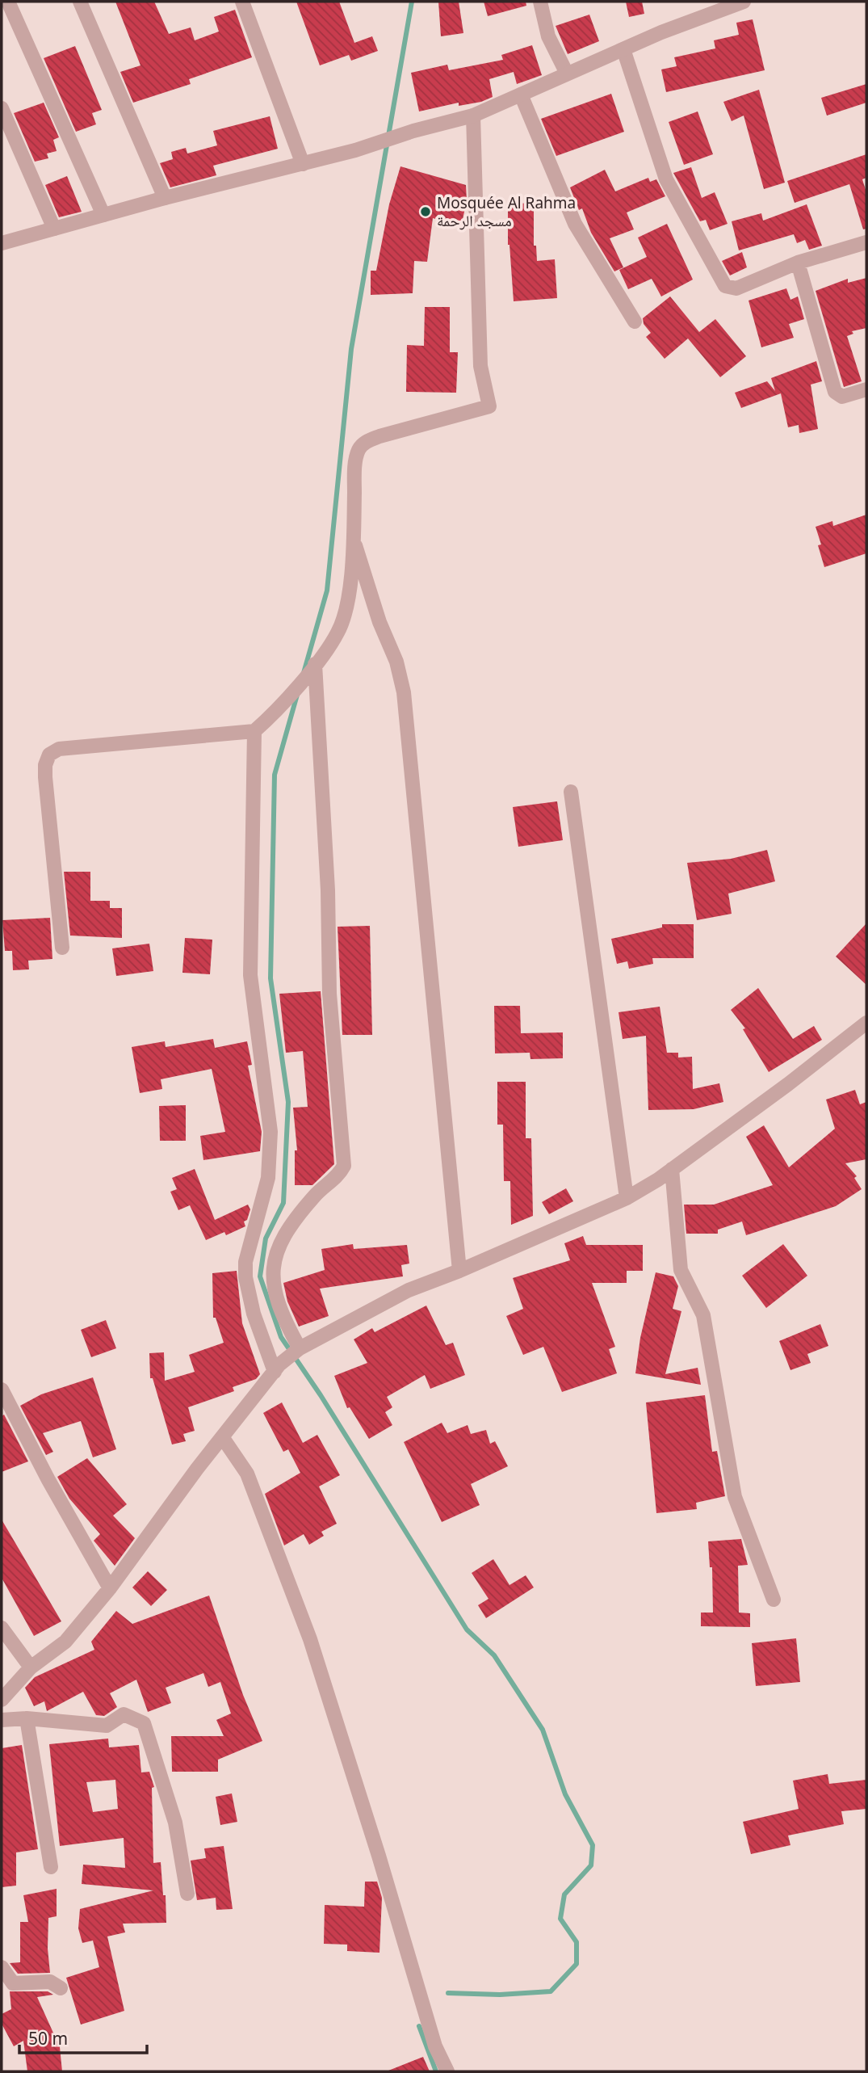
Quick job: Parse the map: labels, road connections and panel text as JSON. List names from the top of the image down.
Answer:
{
  "places": ["Mosquée Al Rahma مسجد الرحمة"],
  "scale_bar": "50 m"
}
